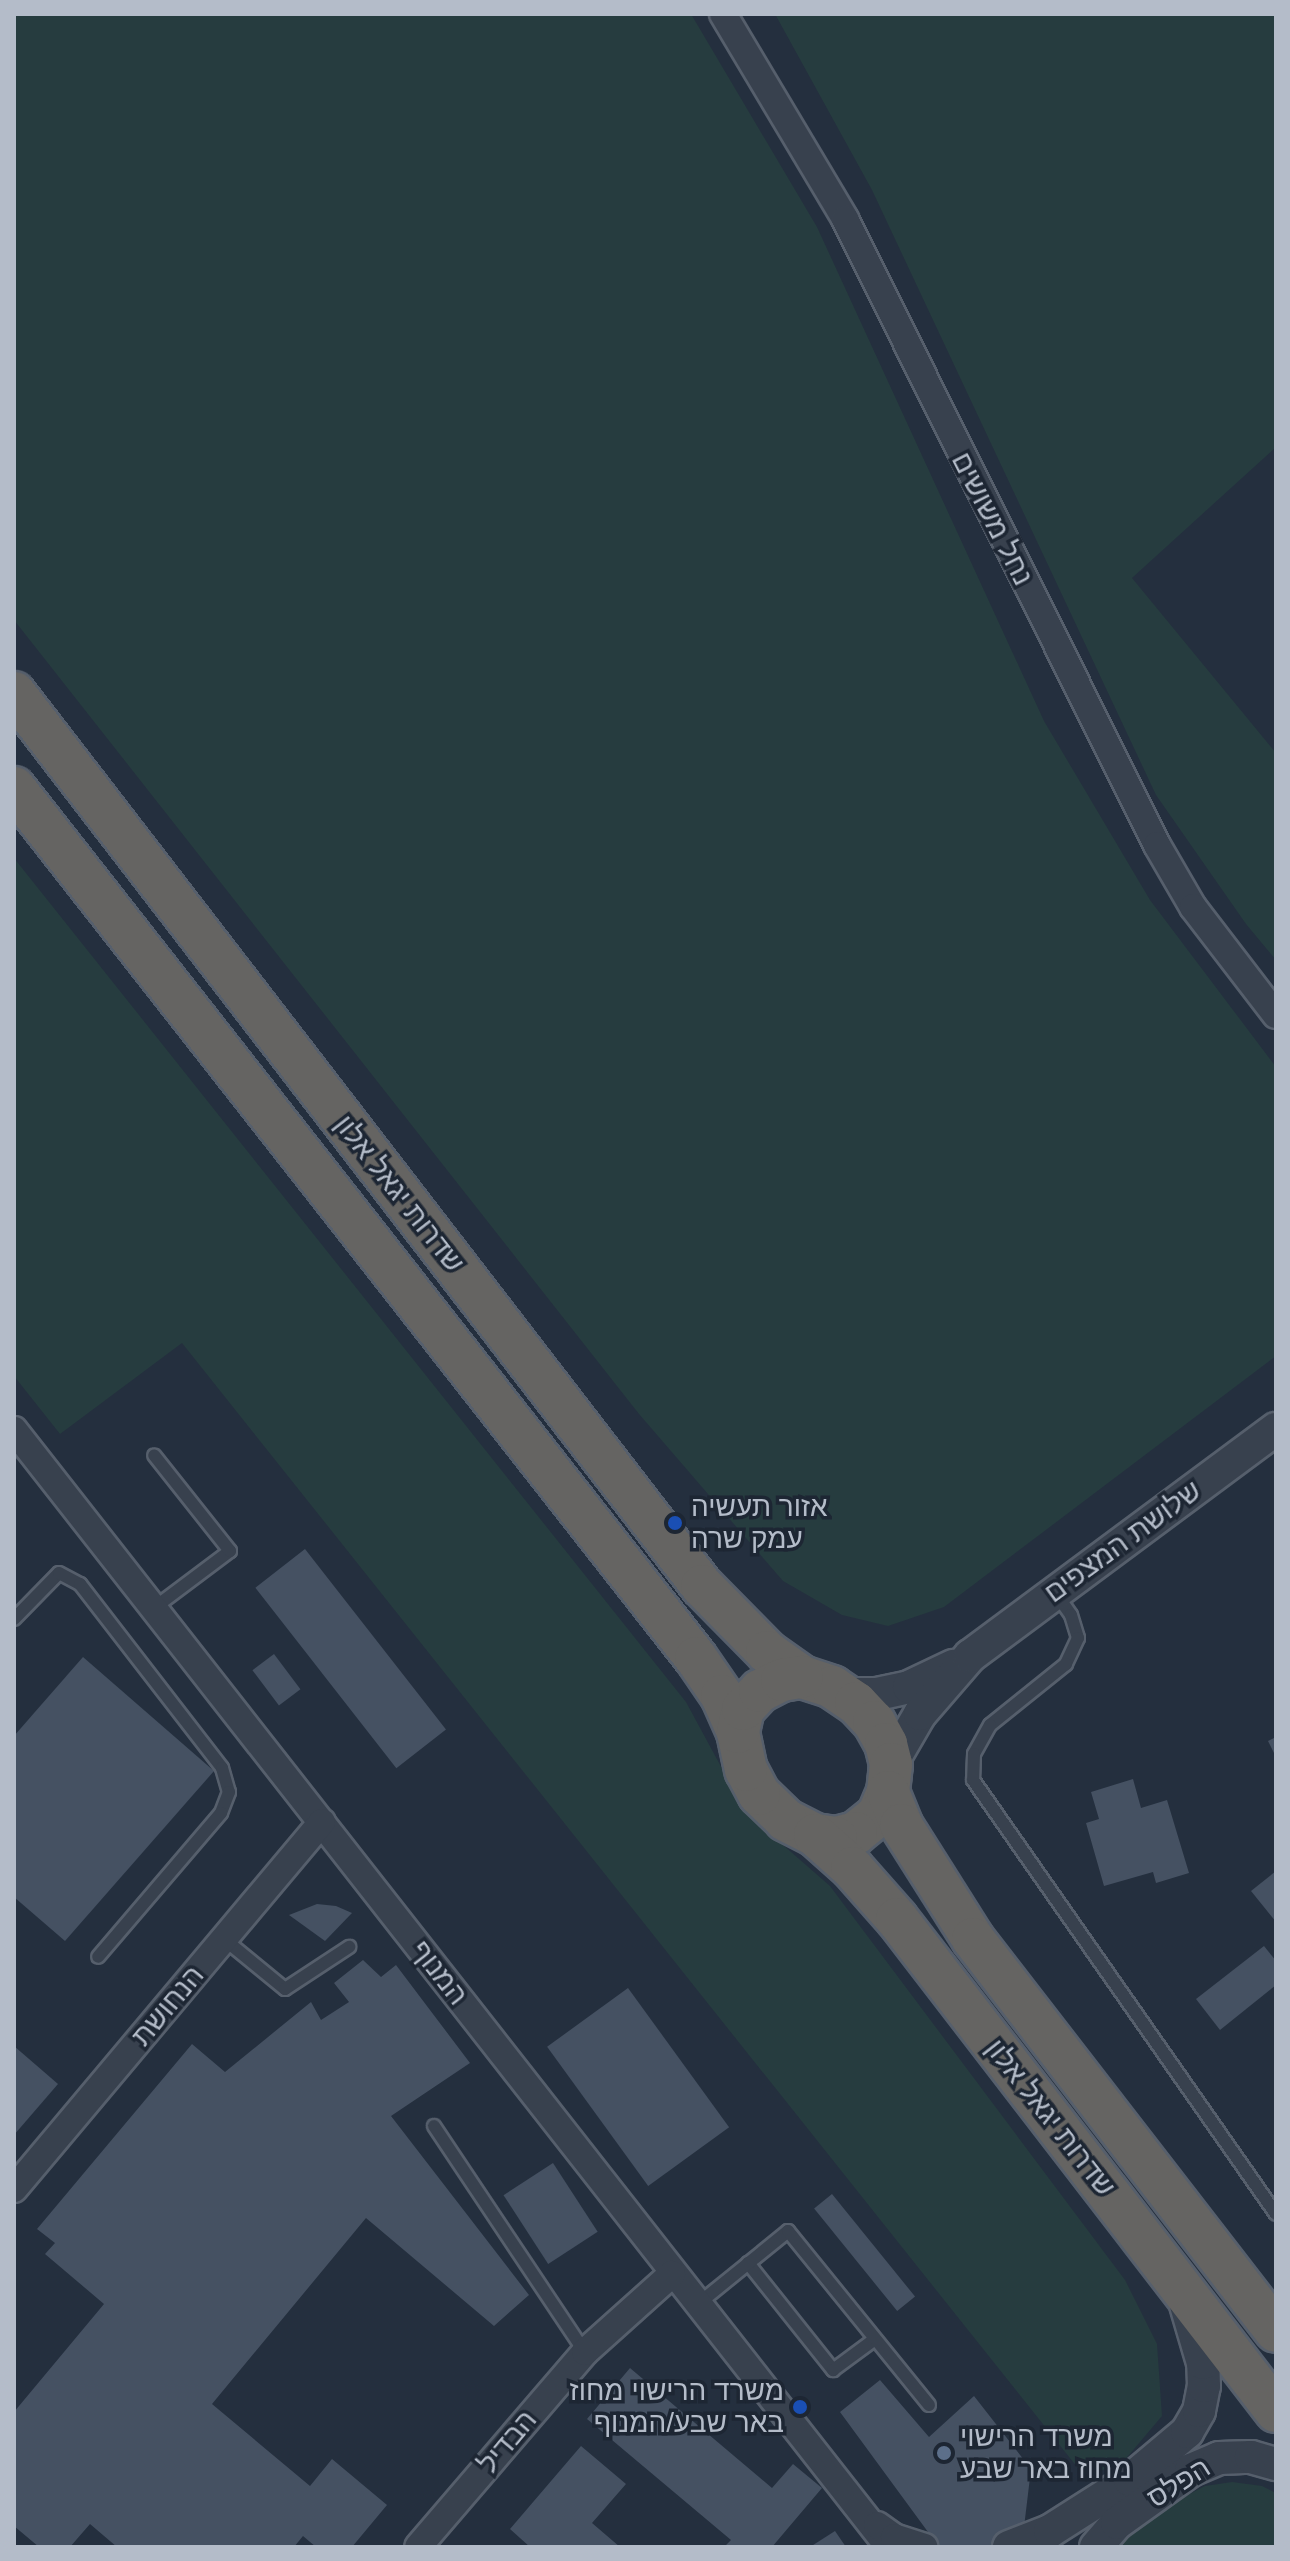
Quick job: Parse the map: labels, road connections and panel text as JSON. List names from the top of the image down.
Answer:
{
  "streets": {
    "highway": ["שדרות יגאל אלון"],
    "street": [
      "נחל משושים",
      "שלושת המצפים",
      "המנוף",
      "הנחושת",
      "הבדיל",
      "הפלס"
    ]
  },
  "crossings": [
    ["שדרות יגאל אלון", "שלושת המצפים"],
    ["שדרות יגאל אלון", "הפלס"],
    ["המנוף", "הנחושת"],
    ["המנוף", "הבדיל"]
  ],
  "places": ["אזור תעשיה עמק שרה", "משרד הרישוי מחוז באר שבע/המנוף", "משרד הרישוי מחוז באר שבע"]
}
